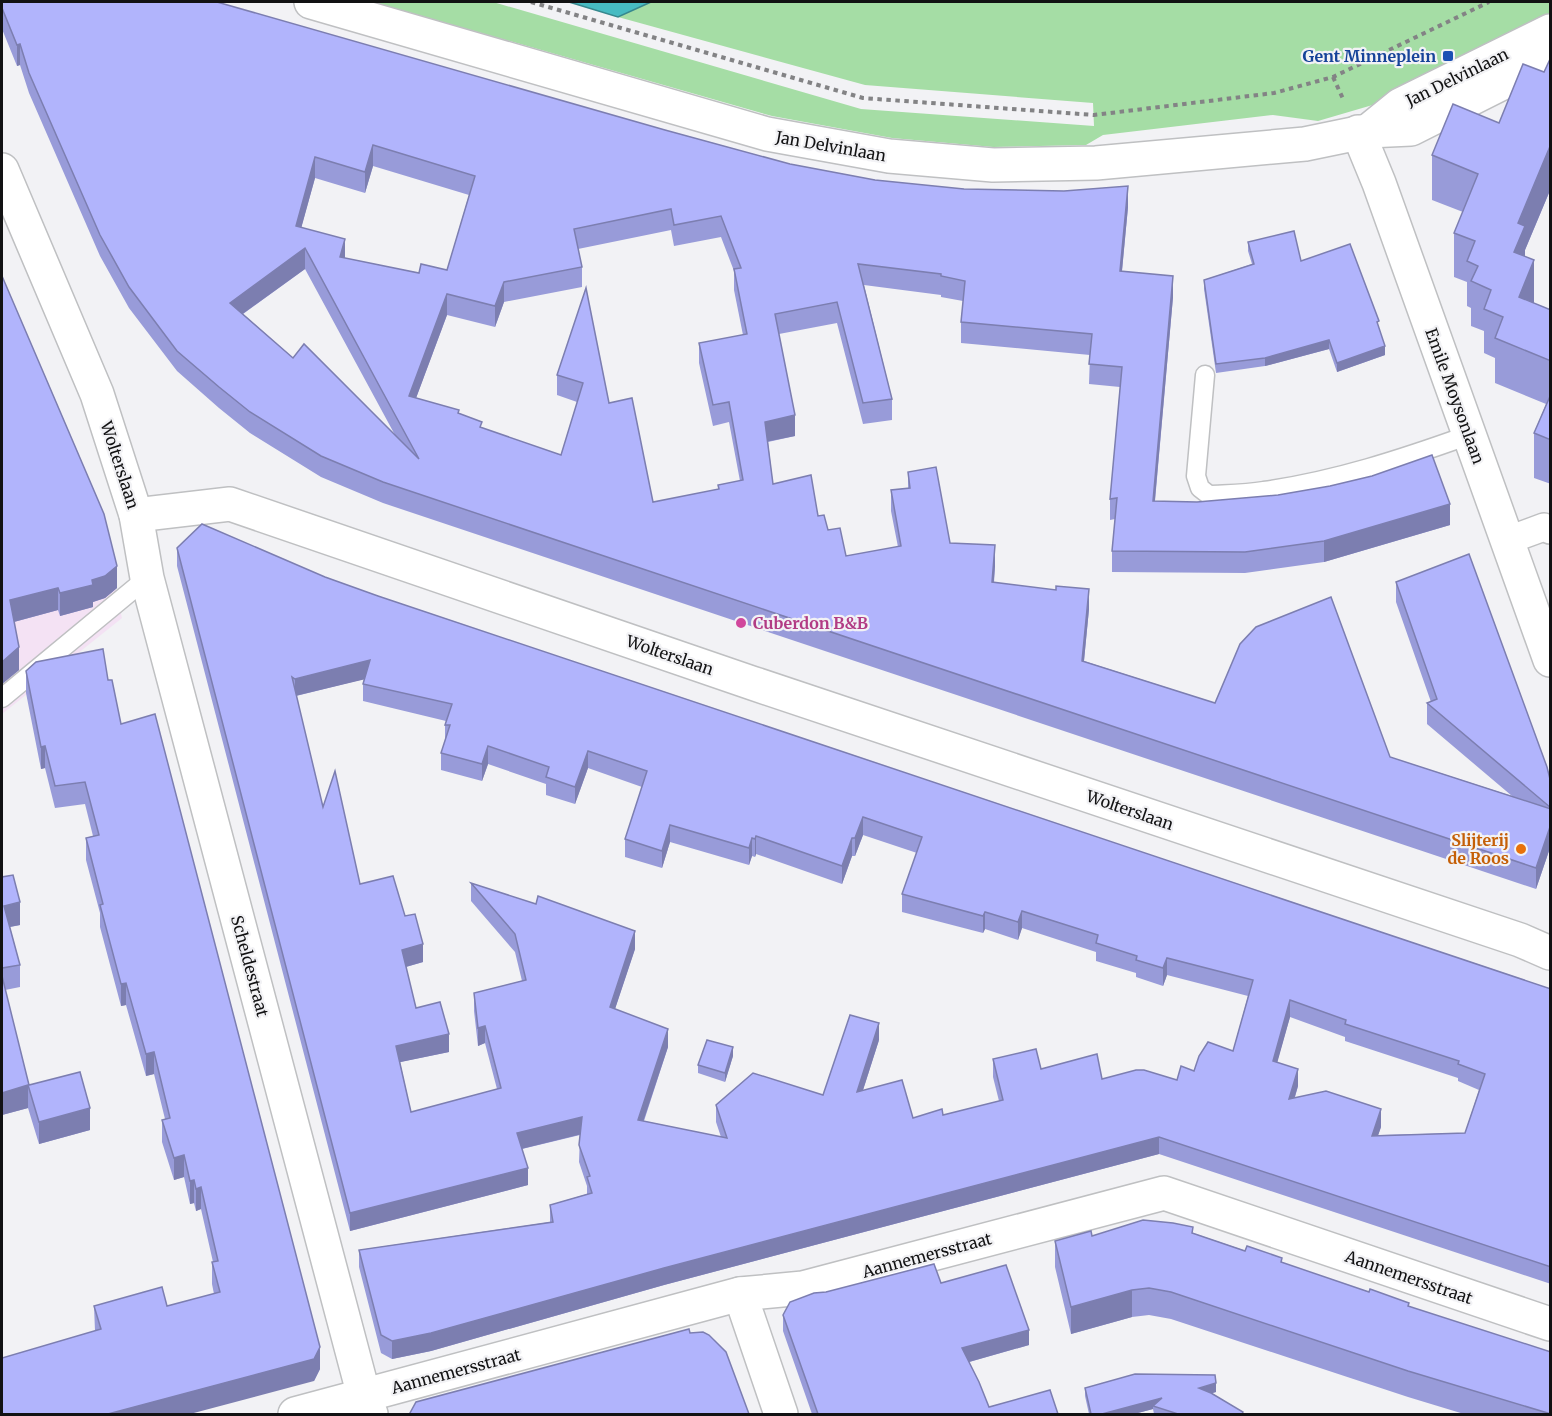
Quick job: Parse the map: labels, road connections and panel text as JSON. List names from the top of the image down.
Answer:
{
  "streets": {
    "street": [
      "Jan Delvinlaan",
      "Emile Moysonlaan",
      "Wolterslaan",
      "Scheldestraat",
      "Aannemersstraat"
    ]
  },
  "crossings": [
    ["Jan Delvinlaan", "Emile Moysonlaan"],
    ["Wolterslaan", "Scheldestraat"],
    ["Scheldestraat", "Aannemersstraat"]
  ],
  "places": {
    "transit": ["Gent Minneplein"],
    "other": ["Cuberdon B&B", "Slijterij de Roos"]
  }
}
